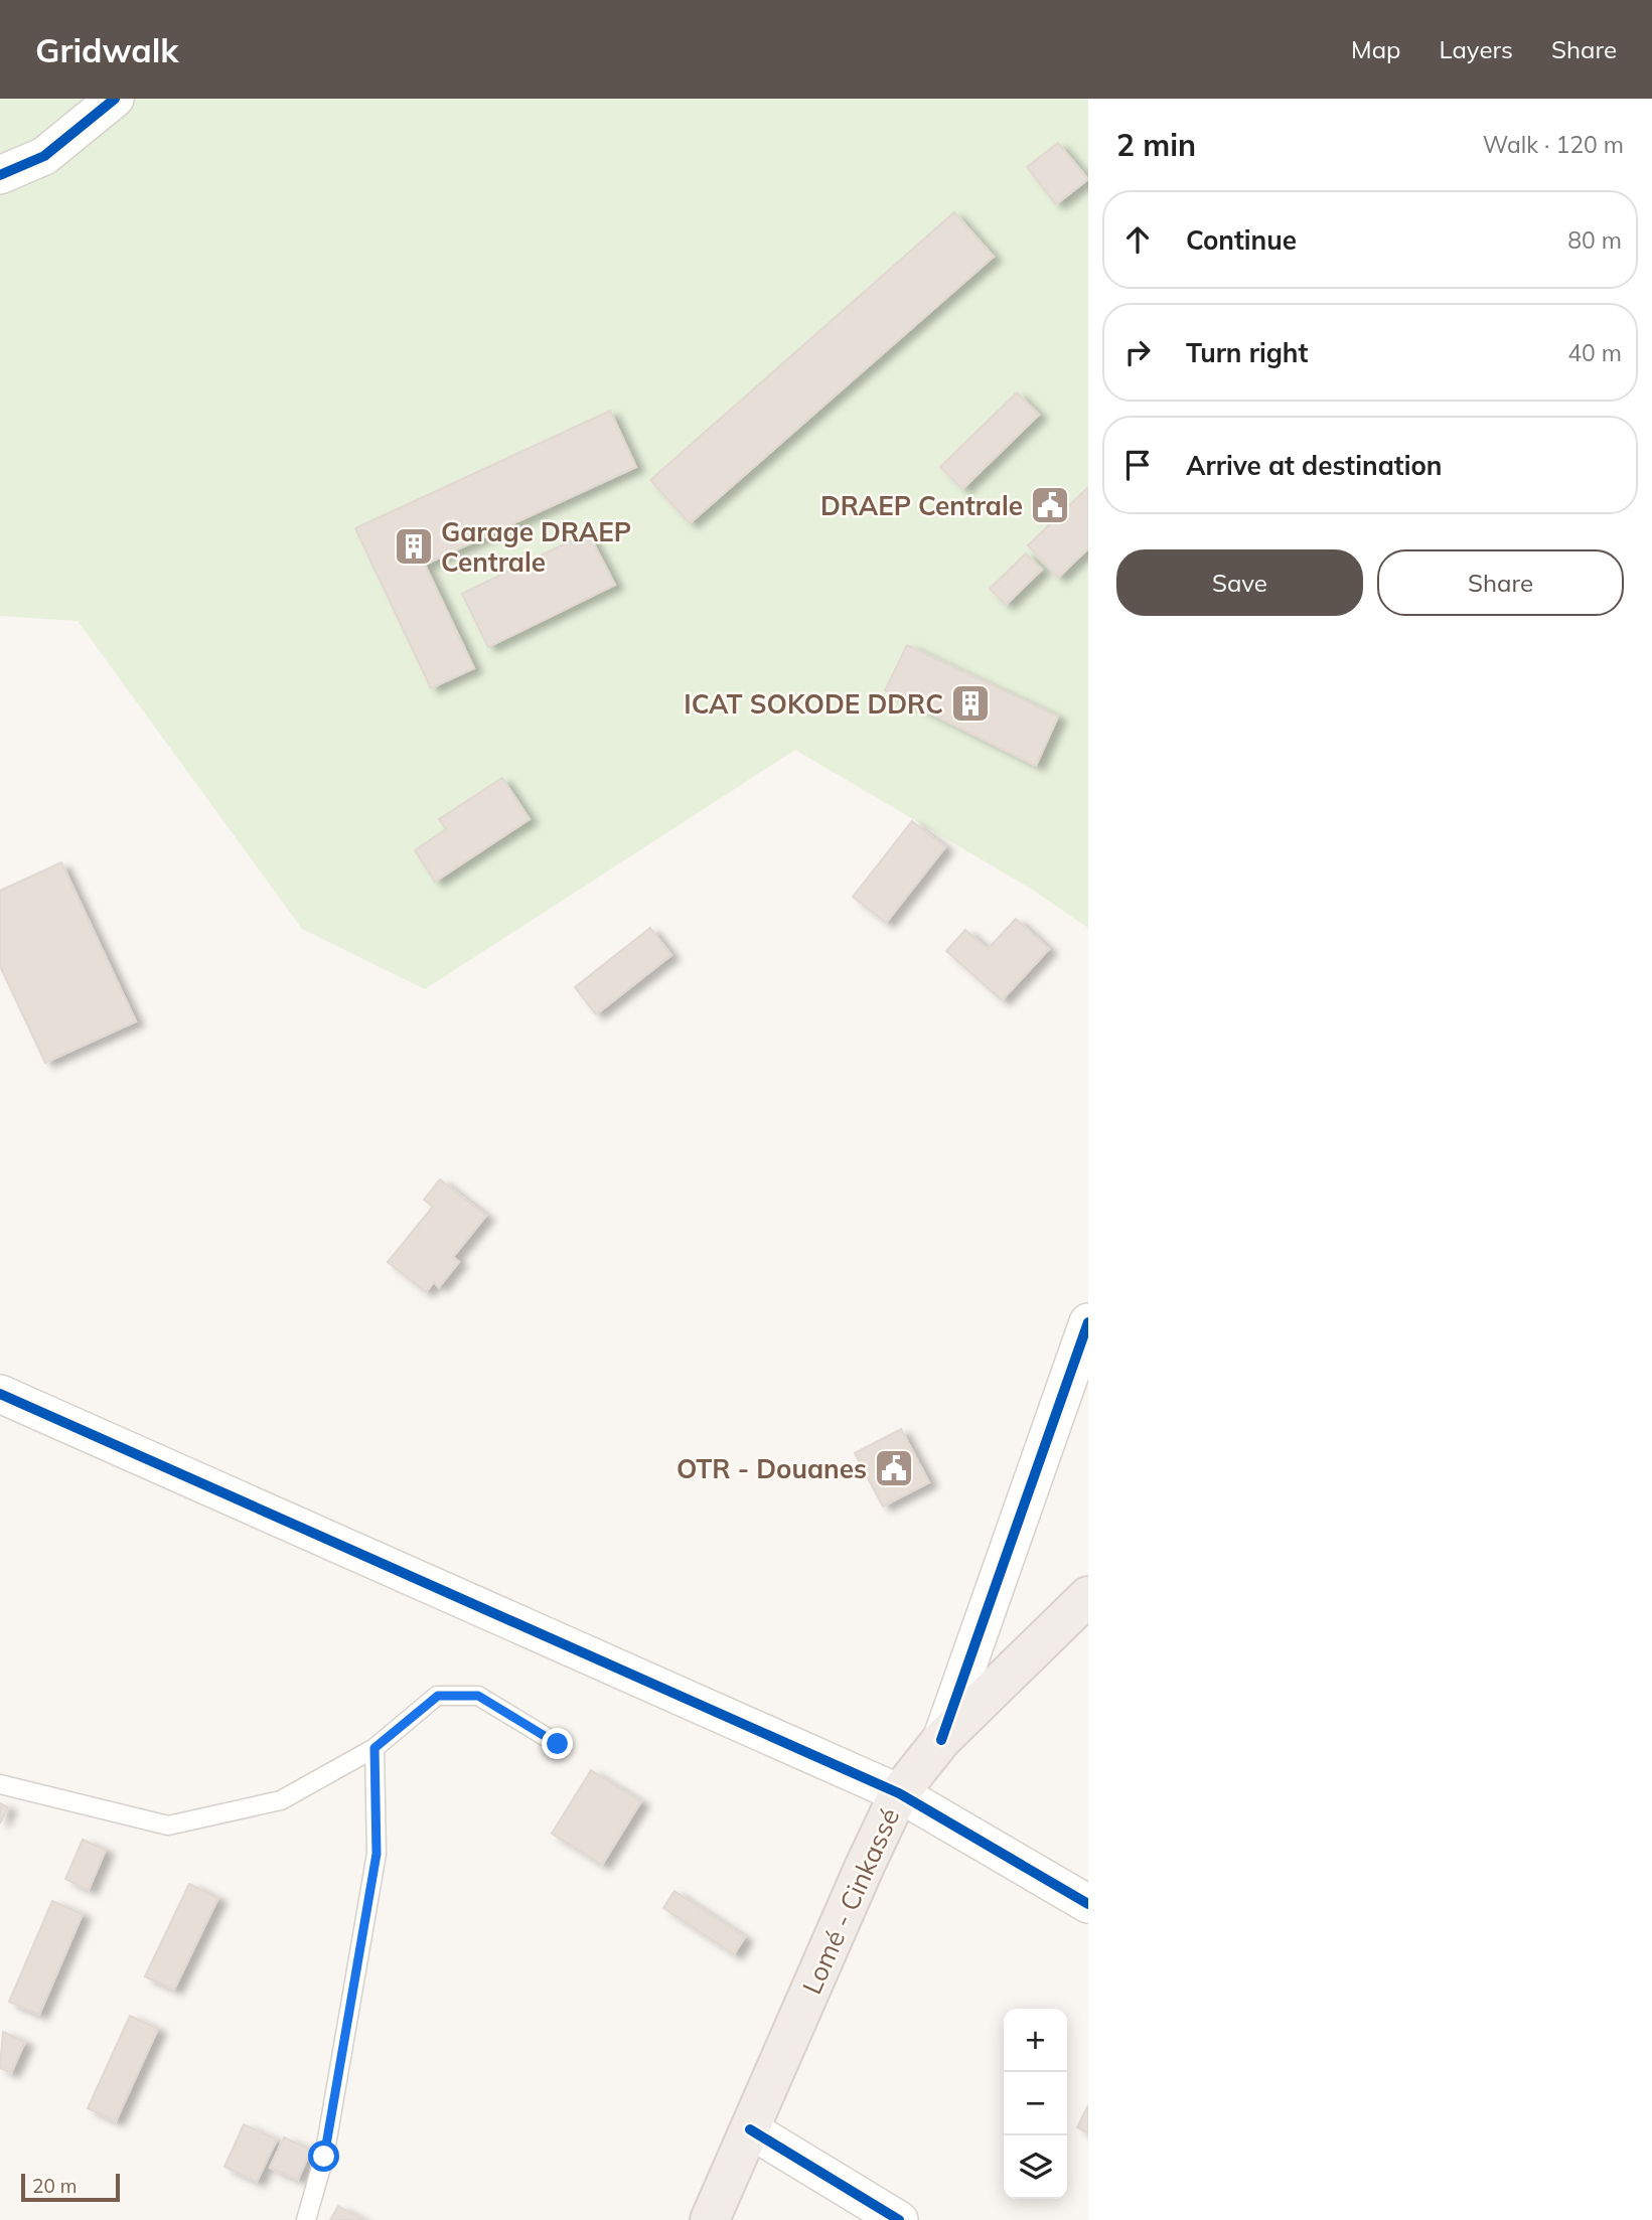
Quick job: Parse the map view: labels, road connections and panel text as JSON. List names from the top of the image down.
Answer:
{
  "streets": {
    "highway": ["Lomé - Cinkassé"]
  },
  "places": {
    "public building": ["DRAEP Centrale", "OTR - Douanes"],
    "building": ["Garage DRAEP Centrale", "ICAT SOKODE DDRC"]
  },
  "scale_bar": "20 m",
  "page": {
    "header": "Gridwalk",
    "nav": ["Map", "Layers", "Share"],
    "heading": ["2 min", "Walk · 120 m"],
    "list": [
      ["Continue", "80 m"],
      ["Turn right", "40 m"],
      "Arrive at destination"
    ],
    "buttons": ["Save", "Share"],
    "map_buttons": ["+", "−"],
    "scale": "20 m"
  }
}
